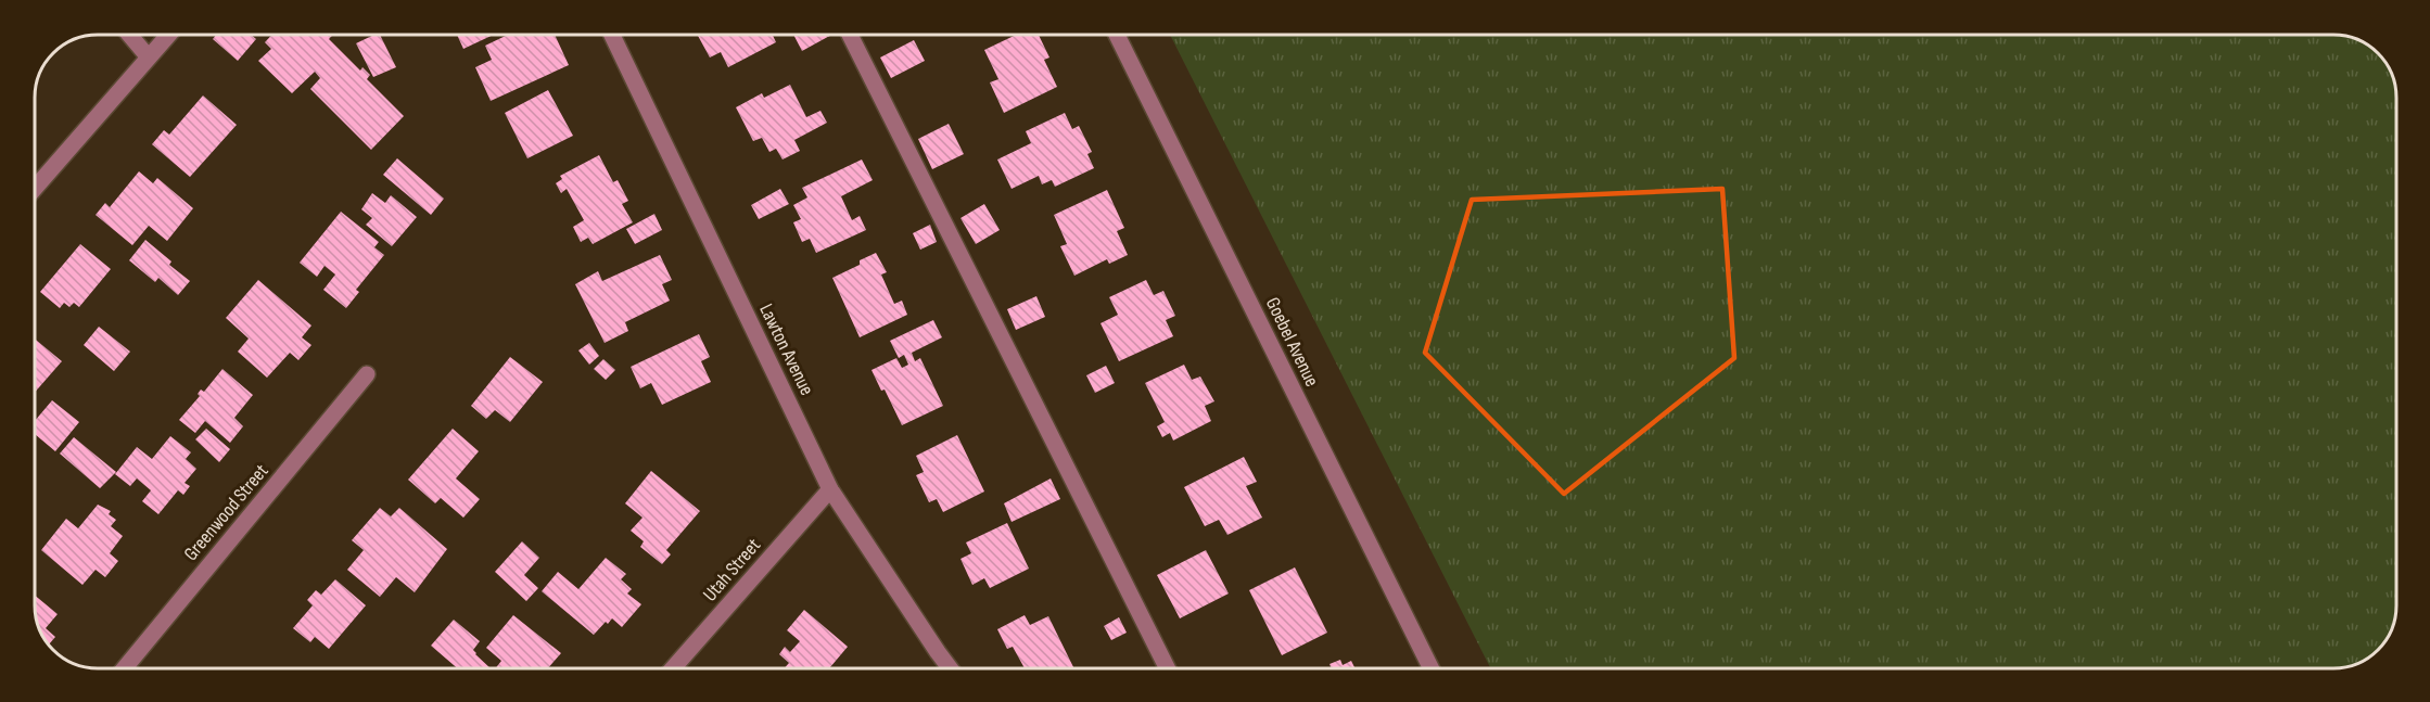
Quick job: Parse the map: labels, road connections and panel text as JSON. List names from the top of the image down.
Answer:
{
  "streets": {
    "street": [
      "Goebel Avenue",
      "Lawton Avenue",
      "Greenwood Street",
      "Utah Street"
    ]
  },
  "crossings": [
    ["Lawton Avenue", "Utah Street"]
  ]
}
